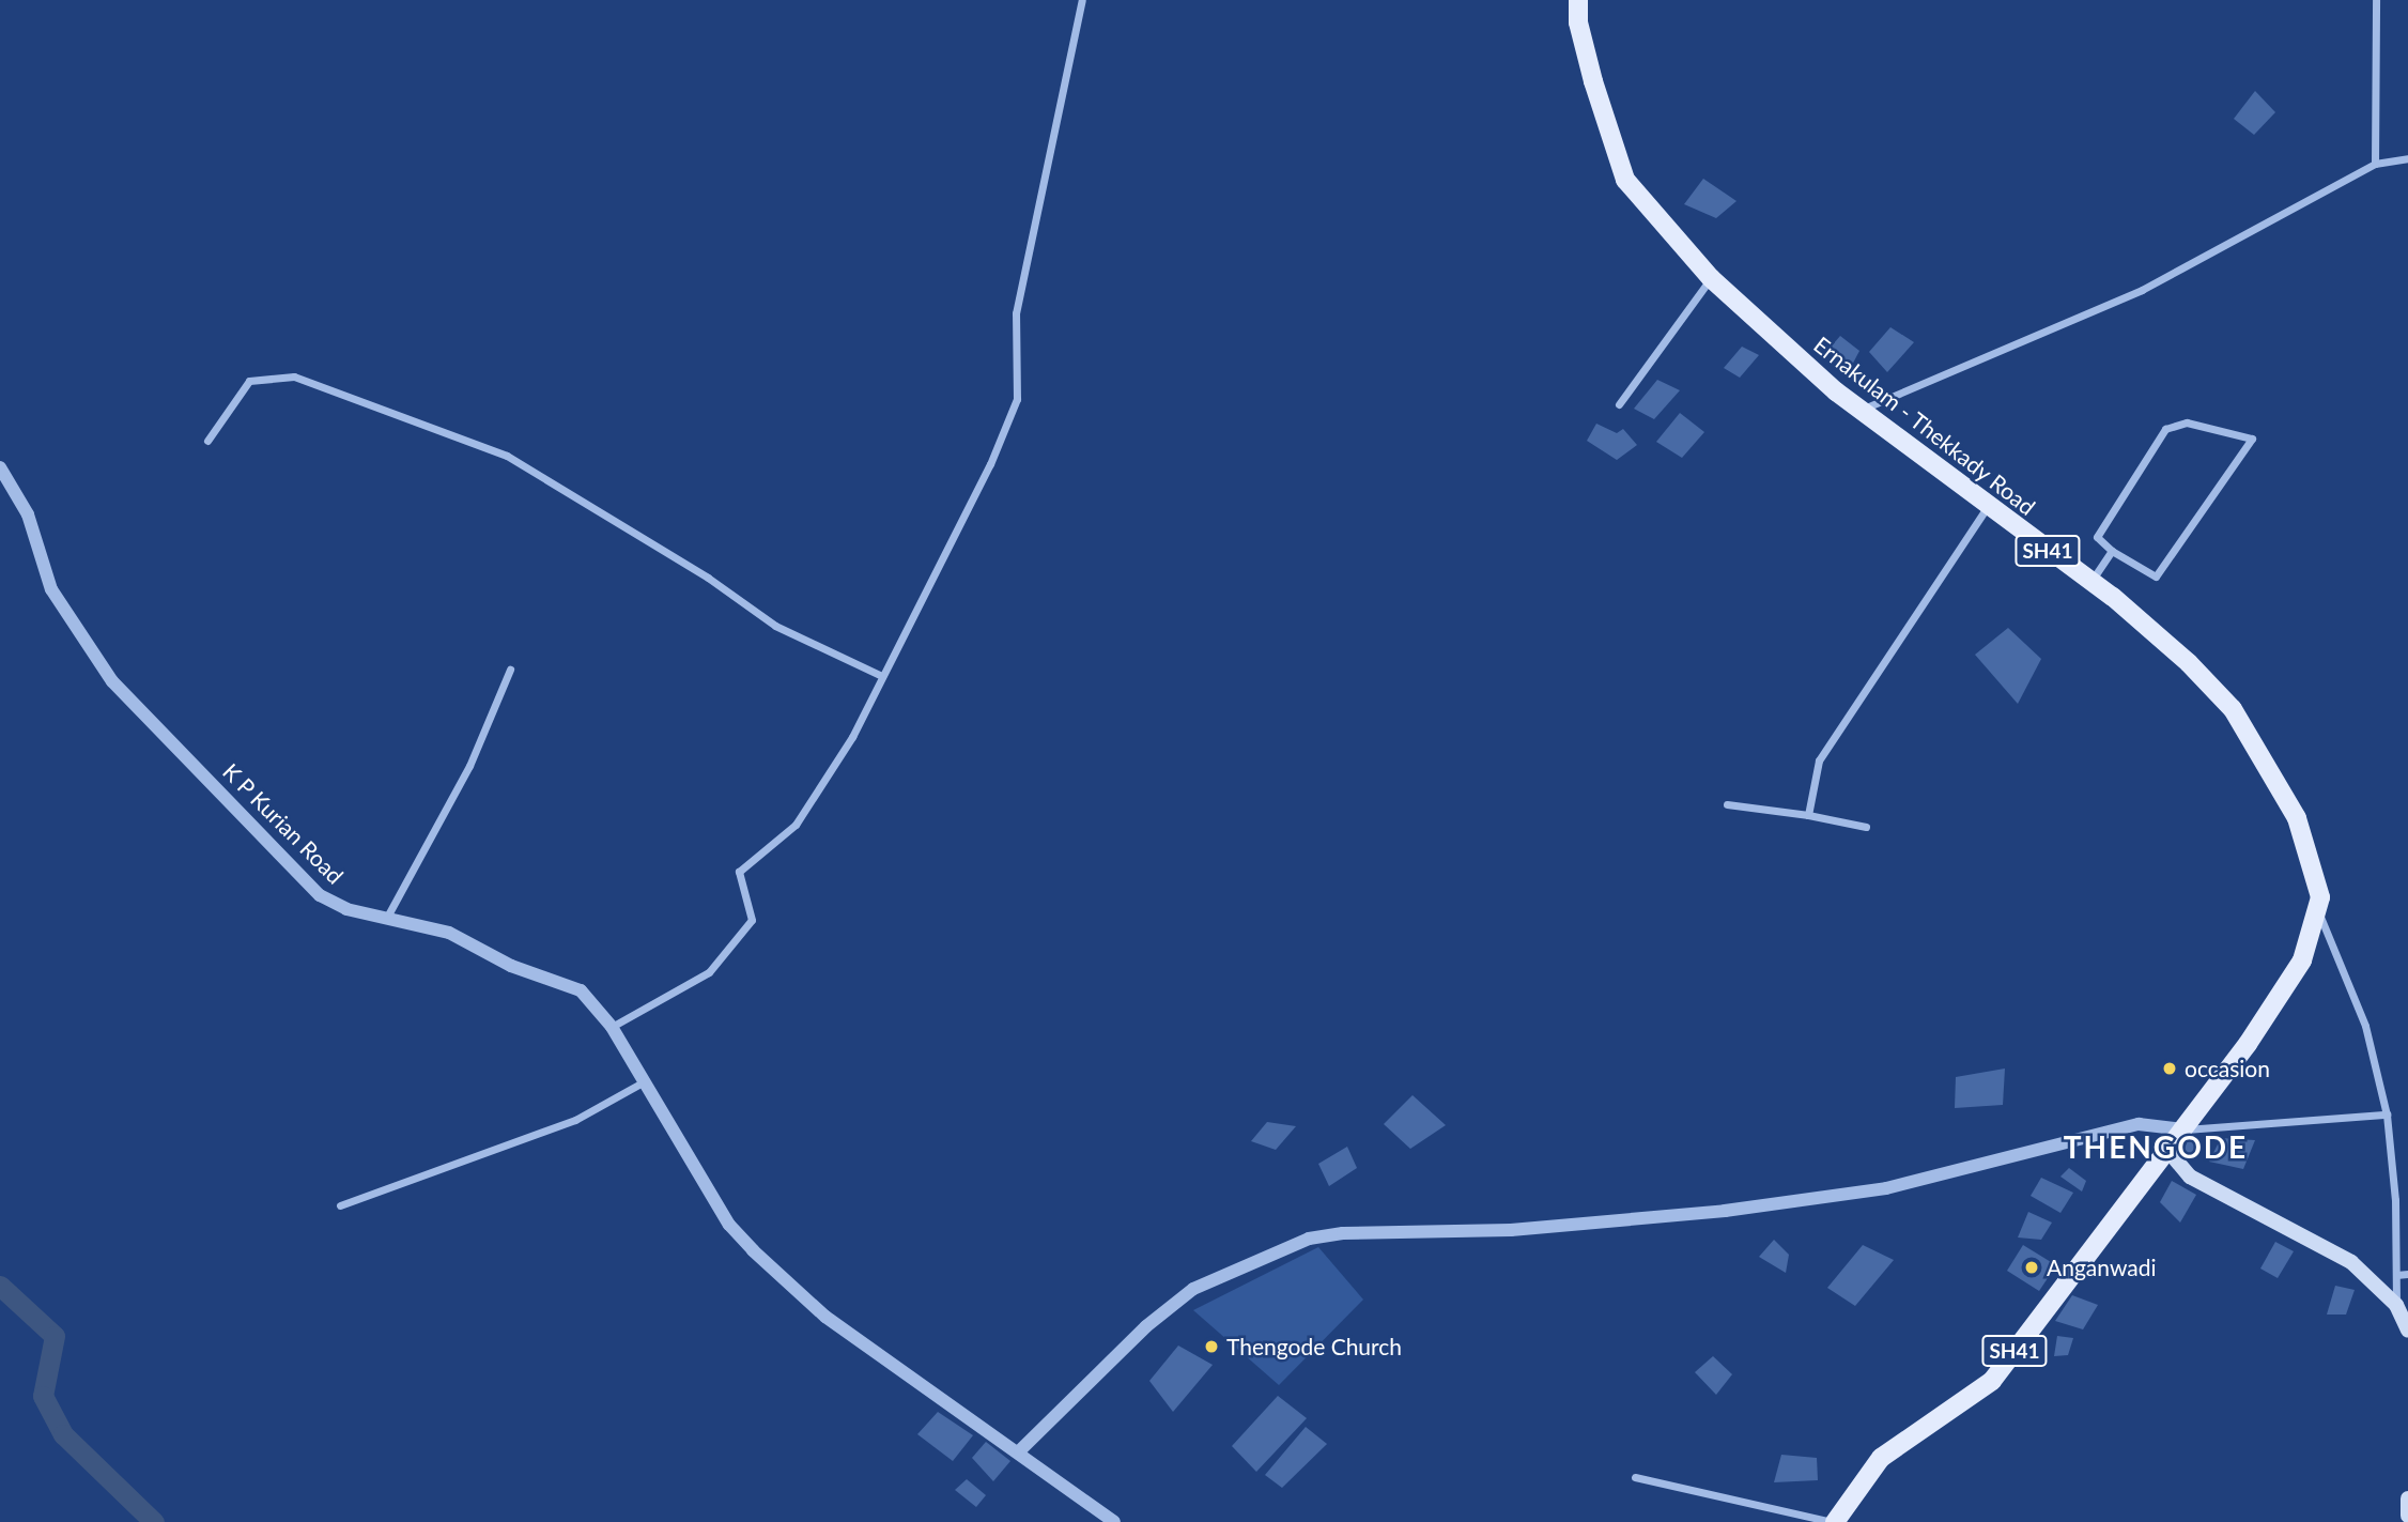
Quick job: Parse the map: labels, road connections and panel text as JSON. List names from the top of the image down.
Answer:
{
  "streets": {
    "main road": ["Ernakulam - Thekkady Road", "SH41"],
    "street": ["K P Kurian Road"]
  },
  "districts": ["THENGODE"],
  "places": ["occasion", "Anganwadi", "Thengode Church"]
}
